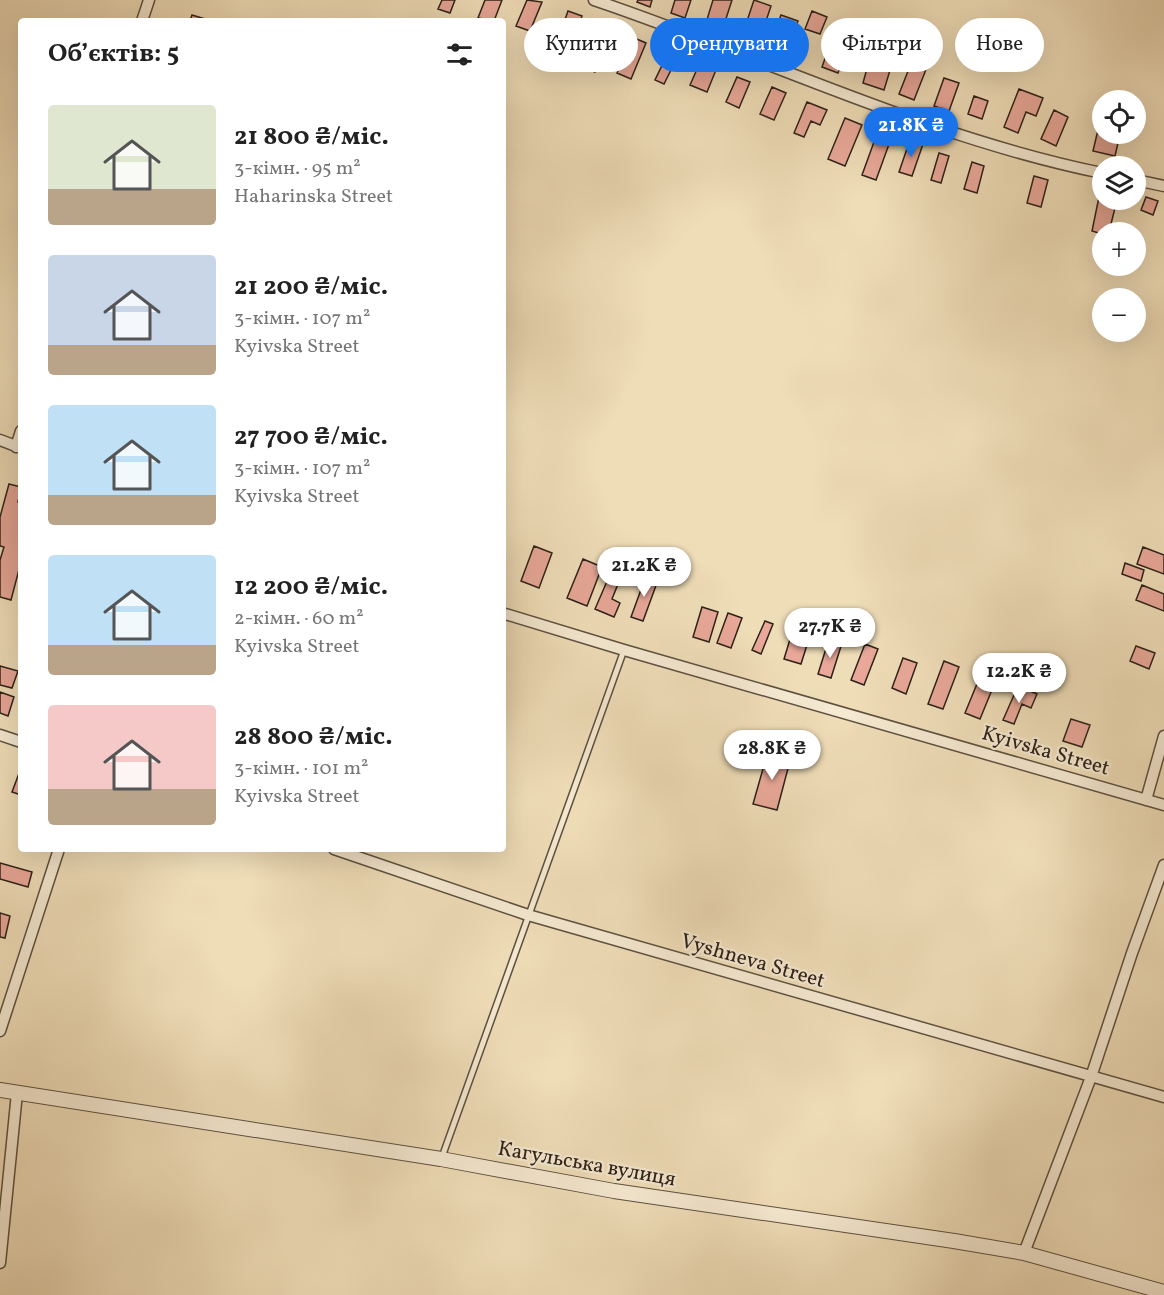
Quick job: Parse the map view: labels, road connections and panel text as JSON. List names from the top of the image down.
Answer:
{
  "streets": {
    "street": ["Kyivska Street", "Vyshneva Street", "Кагульська вулиця"]
  },
  "page": {
    "chip": [
      "Купити",
      "Орендувати",
      "Фільтри",
      "Нове"
    ],
    "heading": "Об’єктів: 5",
    "map_buttons": ["+", "−"],
    "list": [
      {
        "name": "21 800 ₴/міс.",
        "note": "3-кімн. · 95 m² · Haharinska Street"
      },
      {
        "name": "21 200 ₴/міс.",
        "note": "3-кімн. · 107 m² · Kyivska Street"
      },
      {
        "name": "27 700 ₴/міс.",
        "note": "3-кімн. · 107 m² · Kyivska Street"
      },
      {
        "name": "12 200 ₴/міс.",
        "note": "2-кімн. · 60 m² · Kyivska Street"
      },
      {
        "name": "28 800 ₴/міс.",
        "note": "3-кімн. · 101 m² · Kyivska Street"
      }
    ],
    "price": [
      "21.8K ₴",
      "21.2K ₴",
      "27.7K ₴",
      "12.2K ₴",
      "28.8K ₴"
    ]
  }
}
